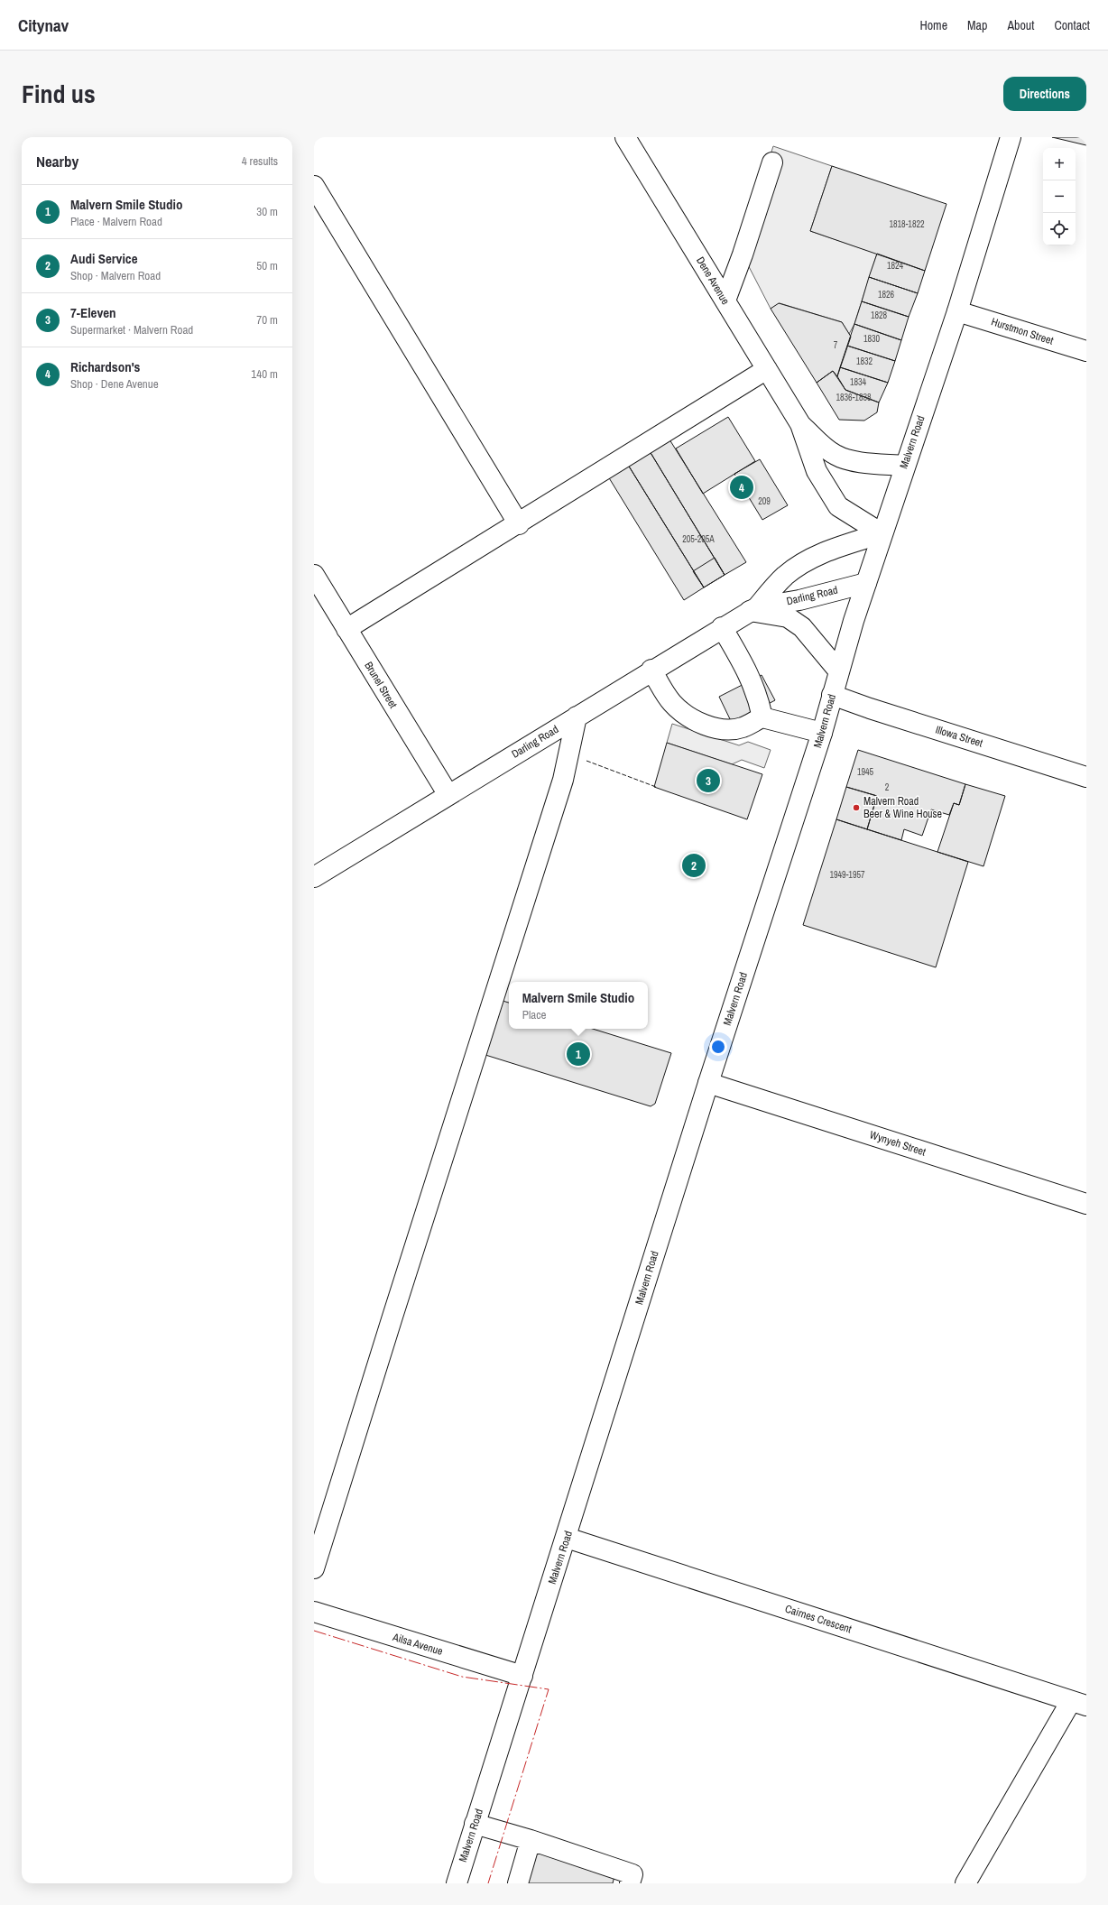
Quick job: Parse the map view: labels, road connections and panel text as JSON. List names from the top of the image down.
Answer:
{
  "streets": {
    "street": [
      "Dene Avenue",
      "Hurstmon Street",
      "Malvern Road",
      "Darling Road",
      "Brunel Street",
      "Illowa Street",
      "Wynyeh Street",
      "Cairnes Crescent",
      "Ailsa Avenue"
    ]
  },
  "crossings": [
    ["Dene Avenue", "Malvern Road"],
    ["Dene Avenue", "Darling Road"],
    ["Hurstmon Street", "Malvern Road"],
    ["Malvern Road", "Darling Road"],
    ["Malvern Road", "Illowa Street"],
    ["Malvern Road", "Wynyeh Street"],
    ["Malvern Road", "Cairnes Crescent"],
    ["Malvern Road", "Ailsa Avenue"],
    ["Darling Road", "Brunel Street"]
  ],
  "places": ["Malvern Road Beer & Wine House"],
  "house_numbers": [
    "1818-1822",
    "1824",
    "1826",
    "1828",
    "1830",
    "7",
    "1832",
    "1834",
    "1836-1838",
    "209",
    "205-205A",
    "1945",
    "2",
    "1949-1957"
  ],
  "page": {
    "header": "Citynav",
    "nav": [
      "Home",
      "Map",
      "About",
      "Contact"
    ],
    "title": "Find us",
    "buttons": "Directions",
    "heading": ["Nearby", "4 results"],
    "map_buttons": ["+", "−"],
    "list": [
      {
        "mark": "1",
        "name": "Malvern Smile Studio",
        "note": "Place · Malvern Road",
        "value": "30 m"
      },
      {
        "mark": "2",
        "name": "Audi Service",
        "note": "Shop · Malvern Road",
        "value": "50 m"
      },
      {
        "mark": "3",
        "name": "7-Eleven",
        "note": "Supermarket · Malvern Road",
        "value": "70 m"
      },
      {
        "mark": "4",
        "name": "Richardson's",
        "note": "Shop · Dene Avenue",
        "value": "140 m"
      }
    ],
    "pins": [
      "4",
      "3",
      "2",
      "1"
    ],
    "popup": ["Malvern Smile Studio", "Place"]
  }
}
